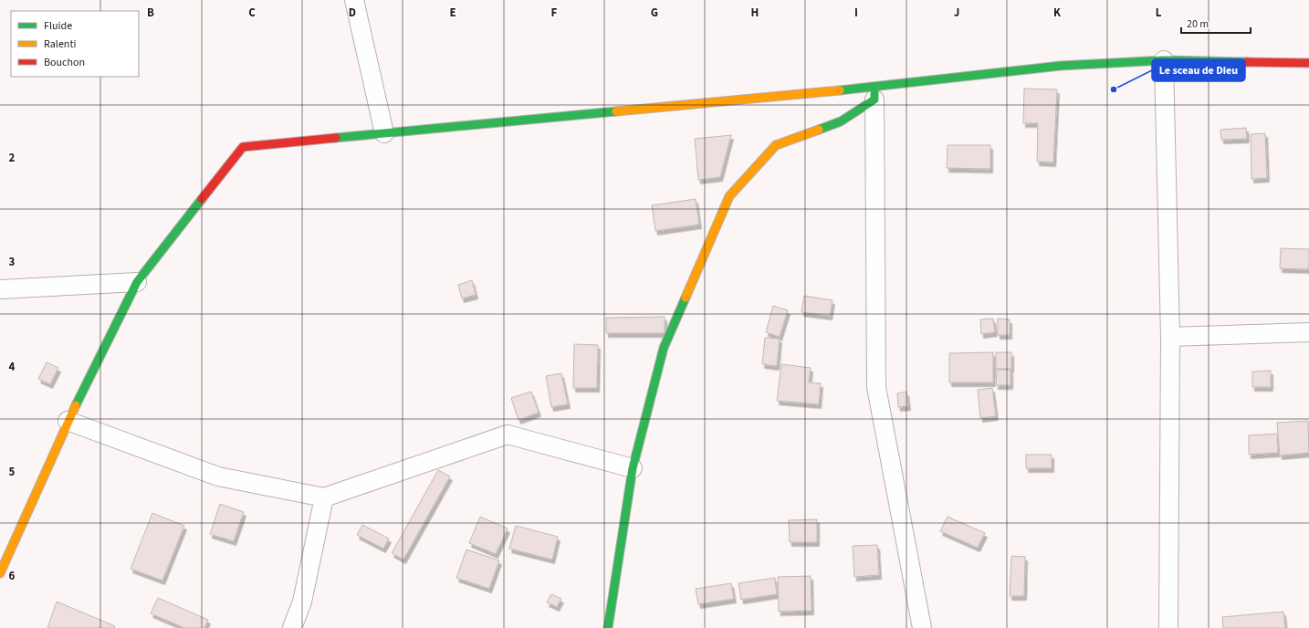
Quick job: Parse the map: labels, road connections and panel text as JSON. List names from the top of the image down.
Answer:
{
  "places": ["Le sceau de Dieu"],
  "legend": ["Fluide", "Ralenti", "Bouchon"],
  "scale_bar": "20 m",
  "grid": {
    "columns": [
      "B",
      "C",
      "D",
      "E",
      "F",
      "G",
      "H",
      "I",
      "J",
      "K",
      "L"
    ],
    "rows": [
      "2",
      "3",
      "4",
      "5",
      "6"
    ]
  }
}
